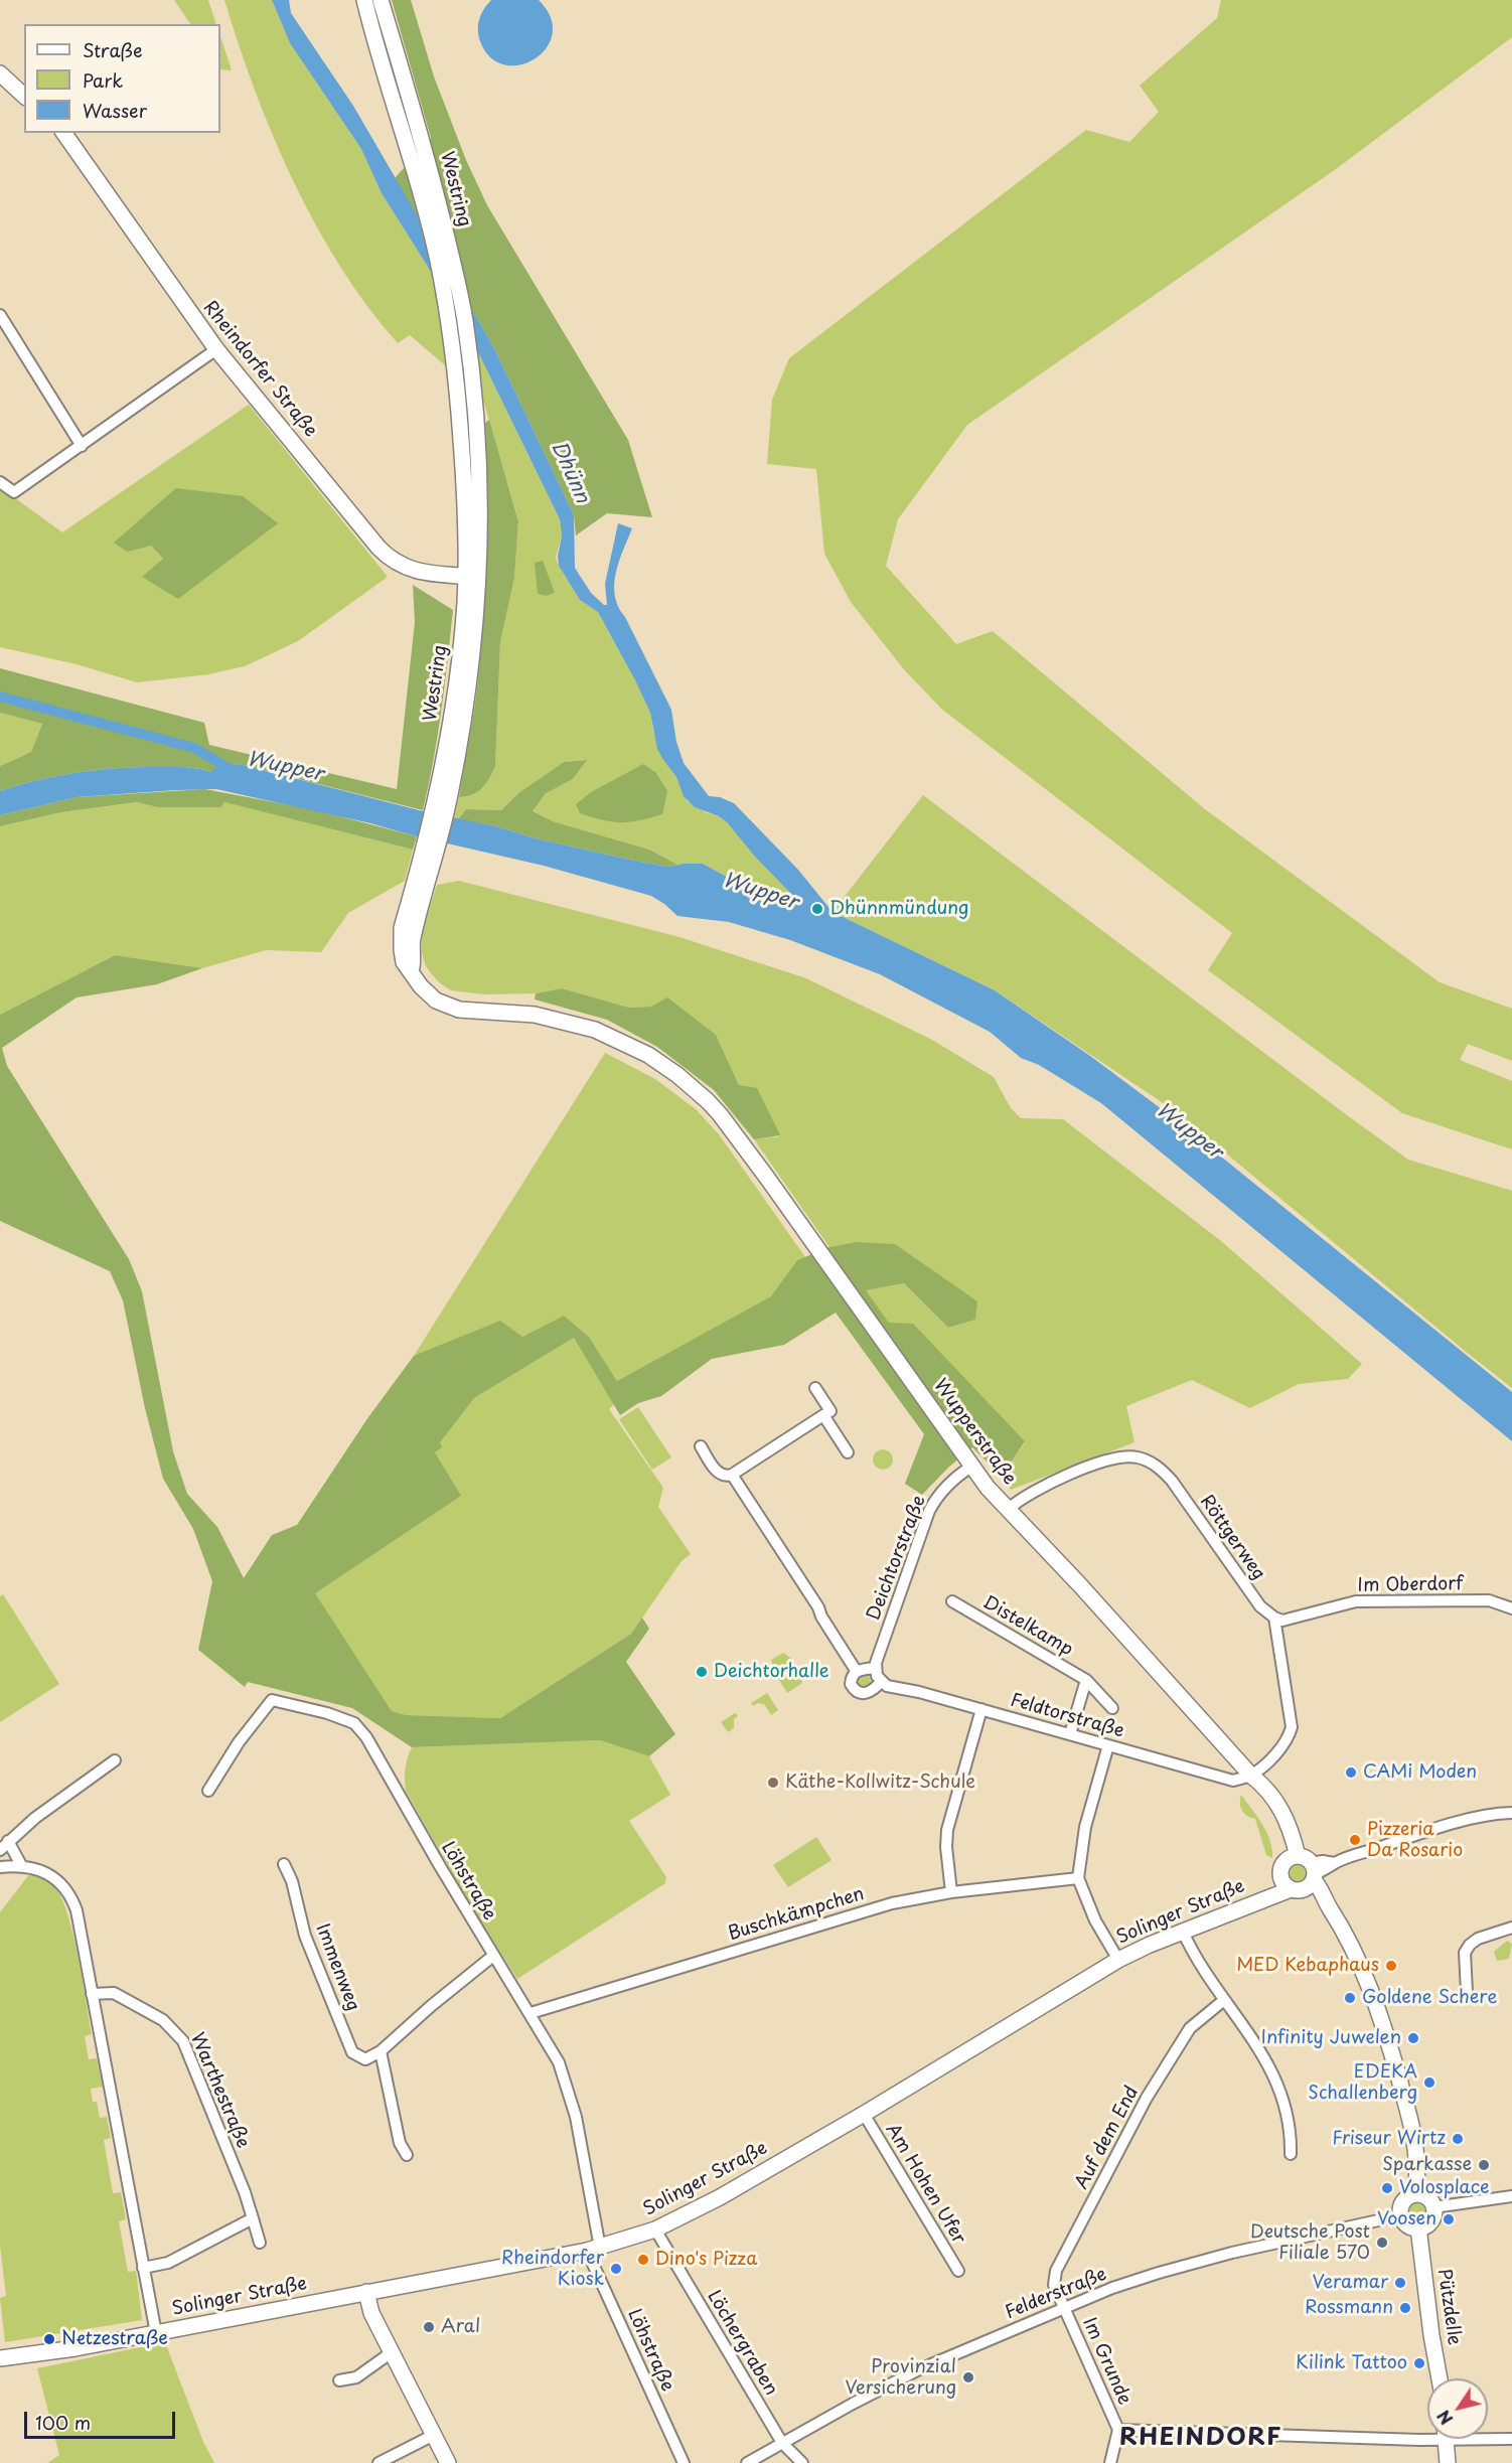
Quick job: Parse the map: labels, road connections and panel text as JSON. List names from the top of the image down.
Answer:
{
  "streets": {
    "main road": [
      "Westring",
      "Rheindorfer Straße",
      "Wupperstraße",
      "Solinger Straße",
      "Pützdelle"
    ],
    "street": [
      "Röttgerweg",
      "Deichtorstraße",
      "Im Oberdorf",
      "Distelkamp",
      "Feldtorstraße",
      "Löhstraße",
      "Buschkämpchen",
      "Immenweg",
      "Warthestraße",
      "Auf dem End",
      "Am Hohen Ufer",
      "Felderstraße",
      "Löchergraben",
      "Im Grunde"
    ]
  },
  "crossings": [
    ["Westring", "Rheindorfer Straße"],
    ["Westring", "Wupperstraße"],
    ["Rheindorfer Straße", "Wupperstraße"],
    ["Wupperstraße", "Röttgerweg"],
    ["Wupperstraße", "Deichtorstraße"],
    ["Wupperstraße", "Feldtorstraße"],
    ["Röttgerweg", "Im Oberdorf"],
    ["Deichtorstraße", "Feldtorstraße"],
    ["Löhstraße", "Solinger Straße"],
    ["Löhstraße", "Buschkämpchen"],
    ["Solinger Straße", "Am Hohen Ufer"],
    ["Solinger Straße", "Löchergraben"],
    ["Auf dem End", "Felderstraße"],
    ["Auf dem End", "Im Grunde"],
    ["Felderstraße", "Pützdelle"],
    ["Felderstraße", "Löchergraben"],
    ["Felderstraße", "Im Grunde"]
  ],
  "districts": ["RHEINDORF"],
  "water": ["Dhünn", "Wupper"],
  "places": [
    "Dhünnmündung",
    "Deichtorhalle",
    "CAMi Moden",
    "Käthe-Kollwitz-Schule",
    "Pizzeria Da Rosario",
    "MED Kebaphaus",
    "Goldene Schere",
    "Infinity Juwelen",
    "EDEKA Schallenberg",
    "Friseur Wirtz",
    "Sparkasse",
    "Volosplace",
    "Voosen",
    "Deutsche Post Filiale 570",
    "Dino's Pizza",
    "Rheindorfer Kiosk",
    "Veramar",
    "Rossmann",
    "Aral",
    "Netzestraße",
    "Kilink Tattoo",
    "Provinzial Versicherung"
  ],
  "legend": ["Straße", "Park", "Wasser"],
  "scale_bar": "100 m",
  "north": "bottom left"
}
